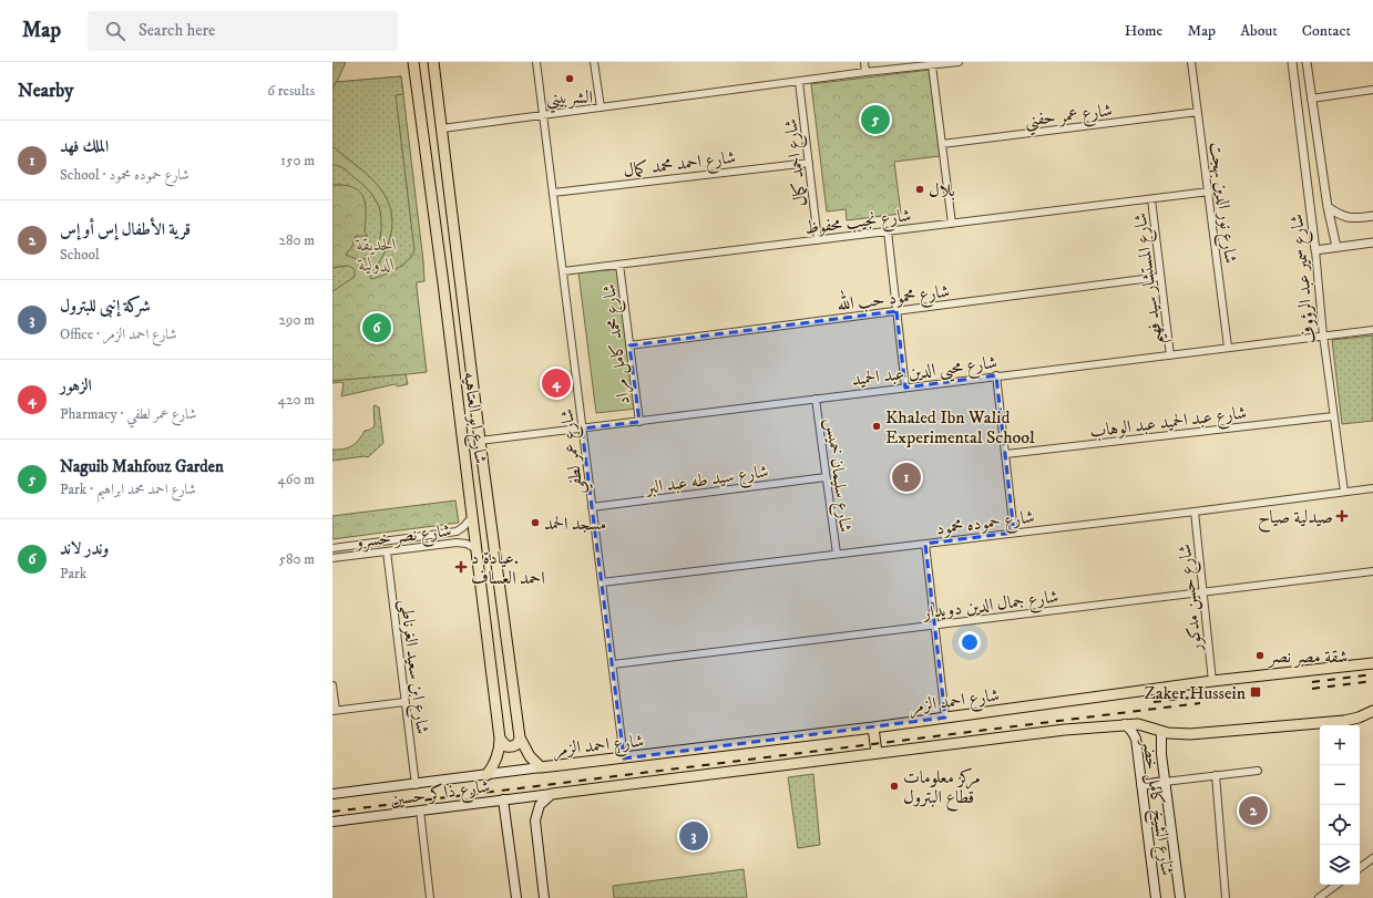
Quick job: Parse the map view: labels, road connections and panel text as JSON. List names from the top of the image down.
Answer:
{
  "streets": {
    "main road": [
      "شارع ابو العتاهيه",
      "شارع احمد الزمر",
      "شارع ذاكر حسين",
      "شارع الشيخ كامل خضر"
    ],
    "street": [
      "شارع عمر حفني",
      "شارع احمد محمد كمال",
      "شارع احمد كمال",
      "شارع نور الدين بهجت",
      "شارع نجيب محفوظ",
      "شارع المستشار سيد فهيم",
      "شارع سمير عبد الرؤوف",
      "شارع محمود حب الله",
      "شارع محمد كامل مراد",
      "شارع محيى الدين عبد الحميد",
      "شارع عبد الحميد عبد الوهاب",
      "شارع عمر لطفي",
      "شارع سليمان خميس",
      "شارع سيد طه عبد البر",
      "شارع حموده محمود",
      "شارع نصر خسرو",
      "شارع حسن مدكور",
      "شارع جمال الدين دويدار",
      "شارع ابن سعيد الغرناطى"
    ]
  },
  "crossings": [
    ["شارع عمر حفني", "شارع نور الدين بهجت"],
    ["شارع احمد محمد كمال", "شارع احمد كمال"],
    ["شارع احمد محمد كمال", "شارع عمر لطفي"],
    ["شارع احمد كمال", "شارع نجيب محفوظ"],
    ["شارع نور الدين بهجت", "شارع نجيب محفوظ"],
    ["شارع نور الدين بهجت", "شارع محيى الدين عبد الحميد"],
    ["شارع نجيب محفوظ", "شارع المستشار سيد فهيم"],
    ["شارع نجيب محفوظ", "شارع محمد كامل مراد"],
    ["شارع نجيب محفوظ", "شارع عمر لطفي"],
    ["شارع المستشار سيد فهيم", "شارع محمود حب الله"],
    ["شارع المستشار سيد فهيم", "شارع محيى الدين عبد الحميد"],
    ["شارع سمير عبد الرؤوف", "شارع محيى الدين عبد الحميد"],
    ["شارع سمير عبد الرؤوف", "شارع عبد الحميد عبد الوهاب"],
    ["شارع سمير عبد الرؤوف", "شارع حموده محمود"],
    ["شارع محمود حب الله", "شارع محمد كامل مراد"],
    ["شارع محمد كامل مراد", "شارع محيى الدين عبد الحميد"],
    ["شارع محيى الدين عبد الحميد", "شارع ابو العتاهيه"],
    ["شارع محيى الدين عبد الحميد", "شارع عمر لطفي"],
    ["شارع محيى الدين عبد الحميد", "شارع سليمان خميس"],
    ["شارع ابو العتاهيه", "شارع نصر خسرو"],
    ["شارع ابو العتاهيه", "شارع احمد الزمر"],
    ["شارع ابو العتاهيه", "شارع ذاكر حسين"],
    ["شارع عمر لطفي", "شارع سيد طه عبد البر"],
    ["شارع عمر لطفي", "شارع حموده محمود"],
    ["شارع عمر لطفي", "شارع جمال الدين دويدار"],
    ["شارع عمر لطفي", "شارع احمد الزمر"],
    ["شارع سليمان خميس", "شارع سيد طه عبد البر"],
    ["شارع سليمان خميس", "شارع حموده محمود"],
    ["شارع حموده محمود", "شارع حسن مدكور"],
    ["شارع نصر خسرو", "شارع ابن سعيد الغرناطى"],
    ["شارع حسن مدكور", "شارع جمال الدين دويدار"],
    ["شارع حسن مدكور", "شارع احمد الزمر"],
    ["شارع ابن سعيد الغرناطى", "شارع ذاكر حسين"],
    ["شارع احمد الزمر", "شارع ذاكر حسين"]
  ],
  "parks": ["الحديقة الدولية"],
  "places": {
    "other": [
      "الشربيني",
      "بلال",
      "Khaled Ibn Walid Experimental School",
      "مسجد الحمد",
      "شقة مصر نصر",
      "مركز معلومات قطاع البترول"
    ],
    "health": ["صيدلية صياح", "عيادة د. احمد العساف"],
    "transit": ["Zaker Hussein"]
  },
  "page": {
    "header": "Map",
    "search": "Search here",
    "nav": [
      "Home",
      "Map",
      "About",
      "Contact"
    ],
    "heading": ["Nearby", "6 results"],
    "pins": [
      "5",
      "6",
      "4",
      "1",
      "2",
      "3"
    ],
    "list": [
      {
        "mark": "1",
        "name": "الملك فهد",
        "note": "School · شارع حموده محمود",
        "value": "150 m"
      },
      {
        "mark": "2",
        "name": "قرية الأطفال إس أو إس",
        "note": "School",
        "value": "280 m"
      },
      {
        "mark": "3",
        "name": "شركة إنبى للبترول",
        "note": "Office · شارع احمد الزمر",
        "value": "290 m"
      },
      {
        "mark": "4",
        "name": "الزهور",
        "note": "Pharmacy · شارع عمر لطفي",
        "value": "420 m"
      },
      {
        "mark": "5",
        "name": "Naguib Mahfouz Garden",
        "note": "Park · شارع احمد محمد ابراهيم",
        "value": "460 m"
      },
      {
        "mark": "6",
        "name": "وندر لاند",
        "note": "Park",
        "value": "580 m"
      }
    ],
    "map_buttons": ["+", "−"]
  }
}
